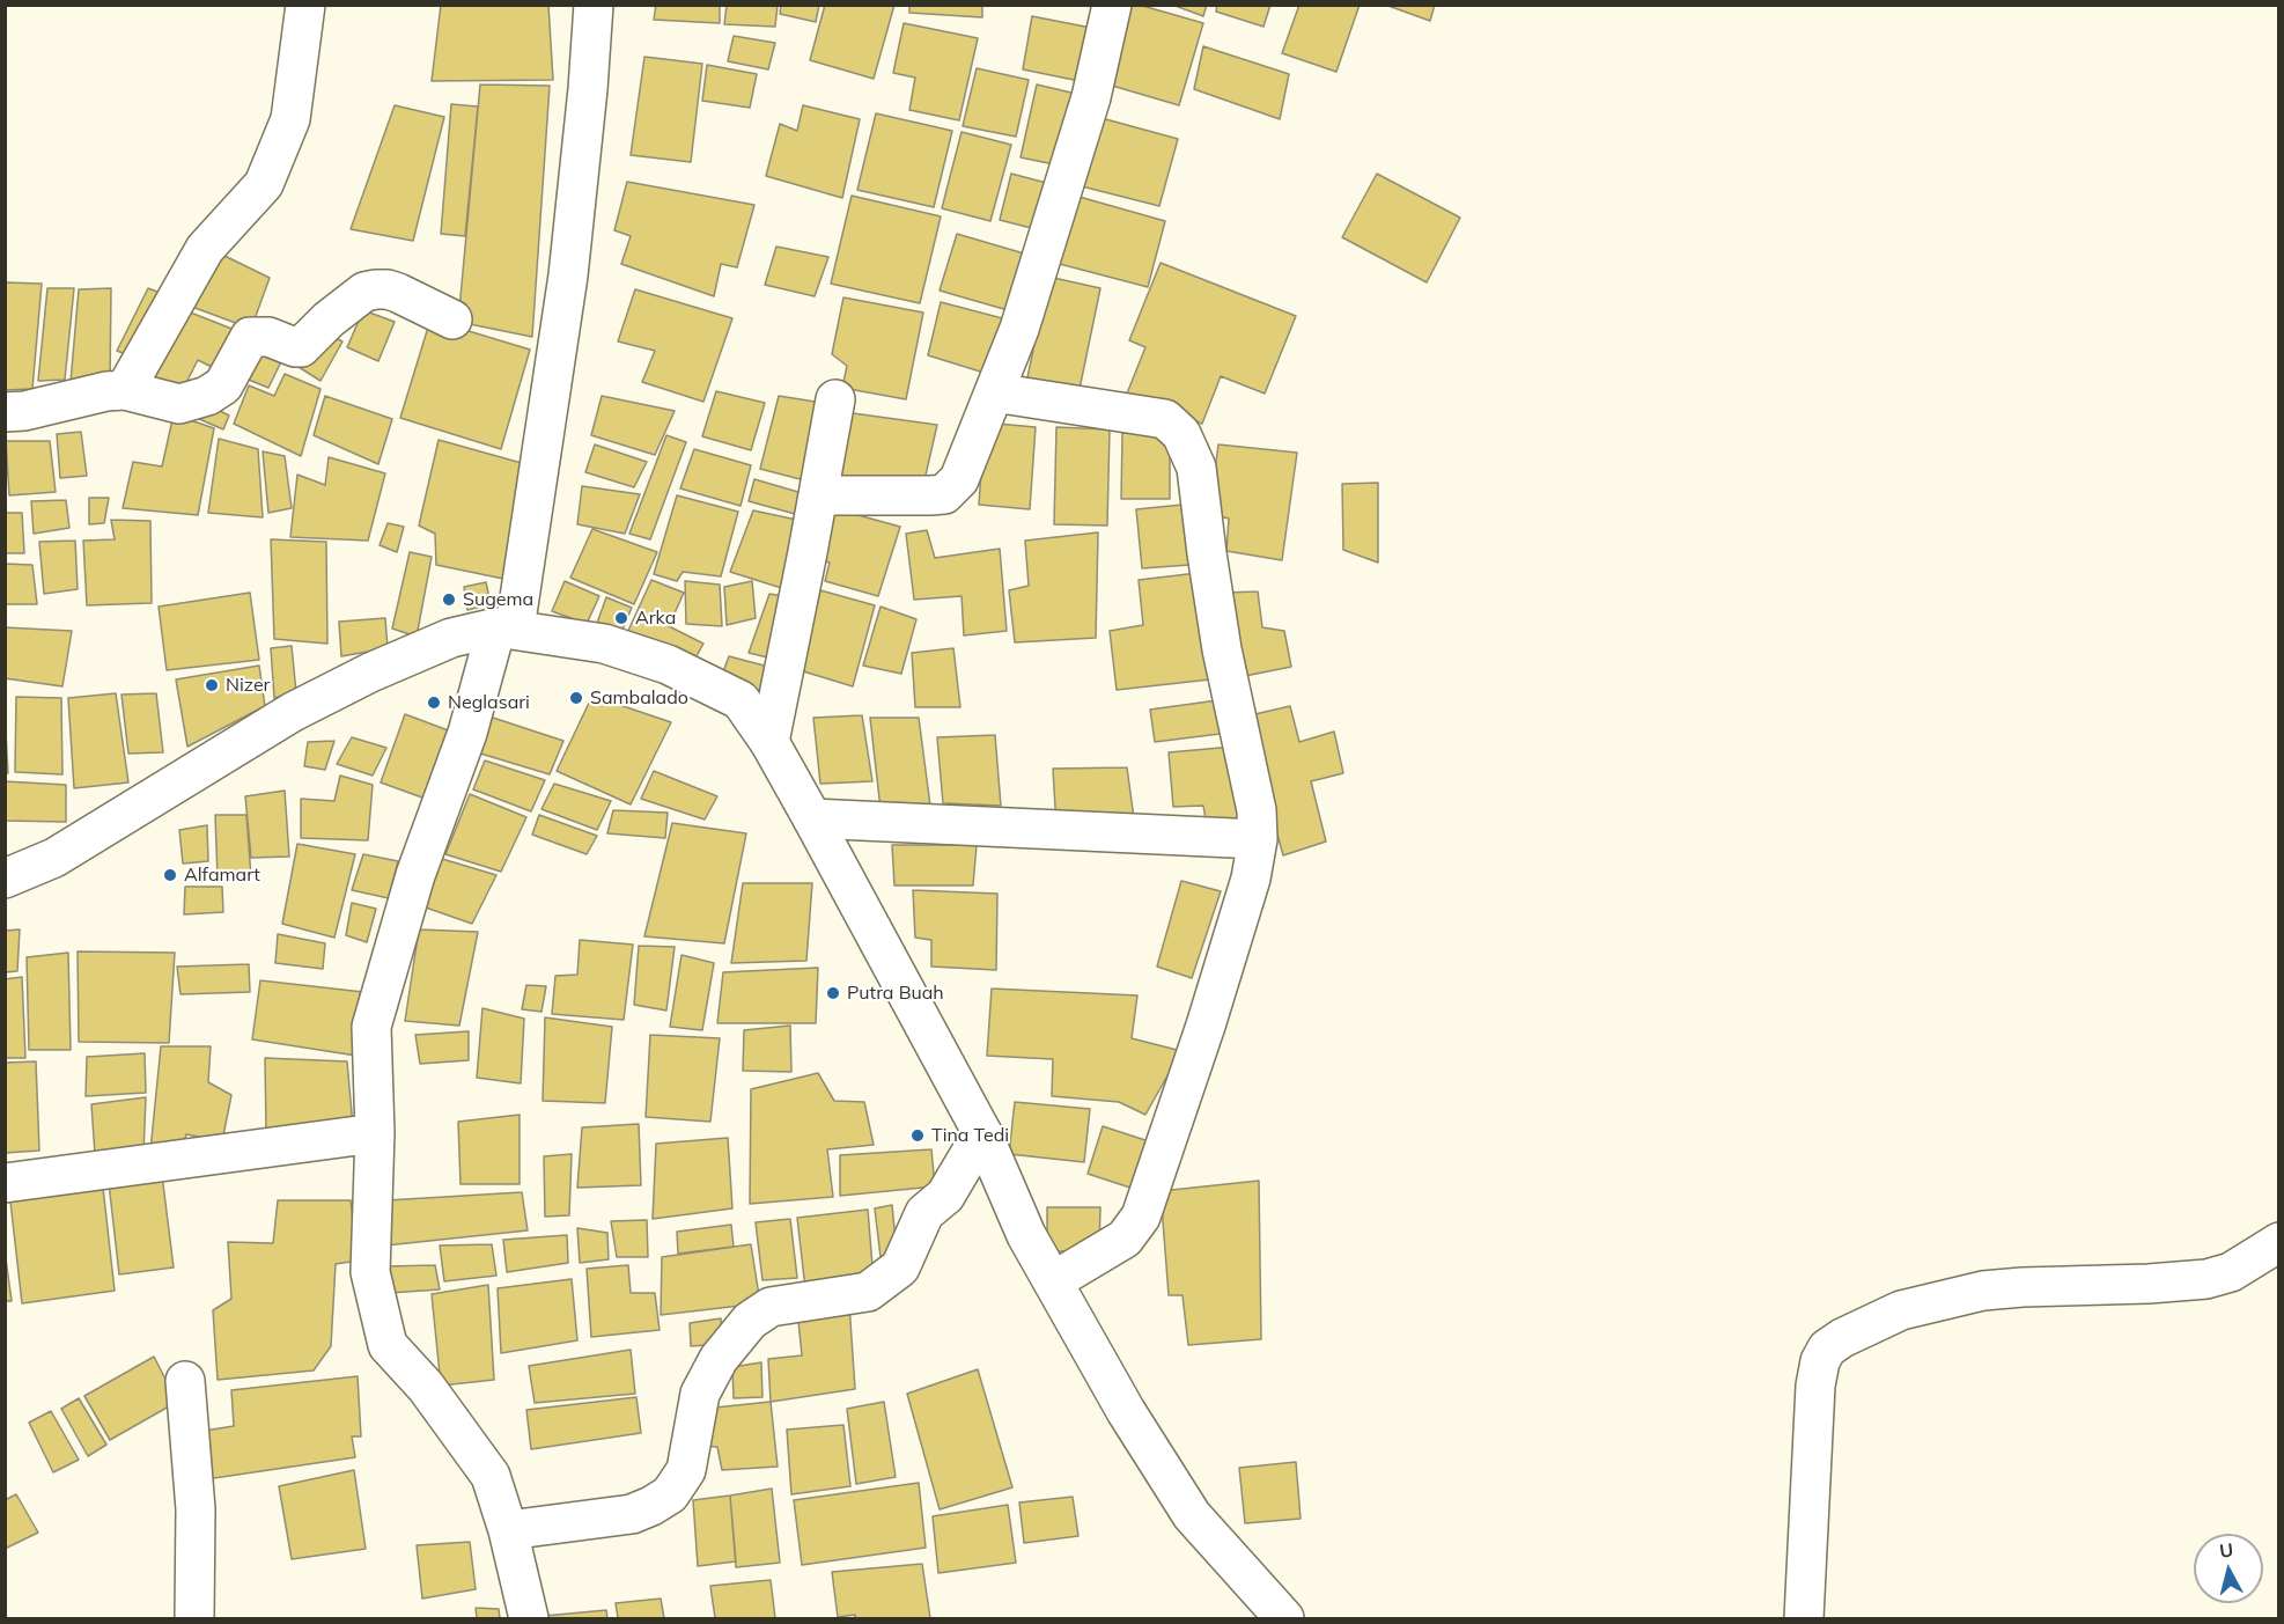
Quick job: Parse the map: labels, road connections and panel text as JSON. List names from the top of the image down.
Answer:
{
  "places": [
    "Sugema",
    "Arka",
    "Nizer",
    "Sambalado",
    "Neglasari",
    "Alfamart",
    "Putra Buah",
    "Tina Tedi"
  ],
  "north": "top"
}
